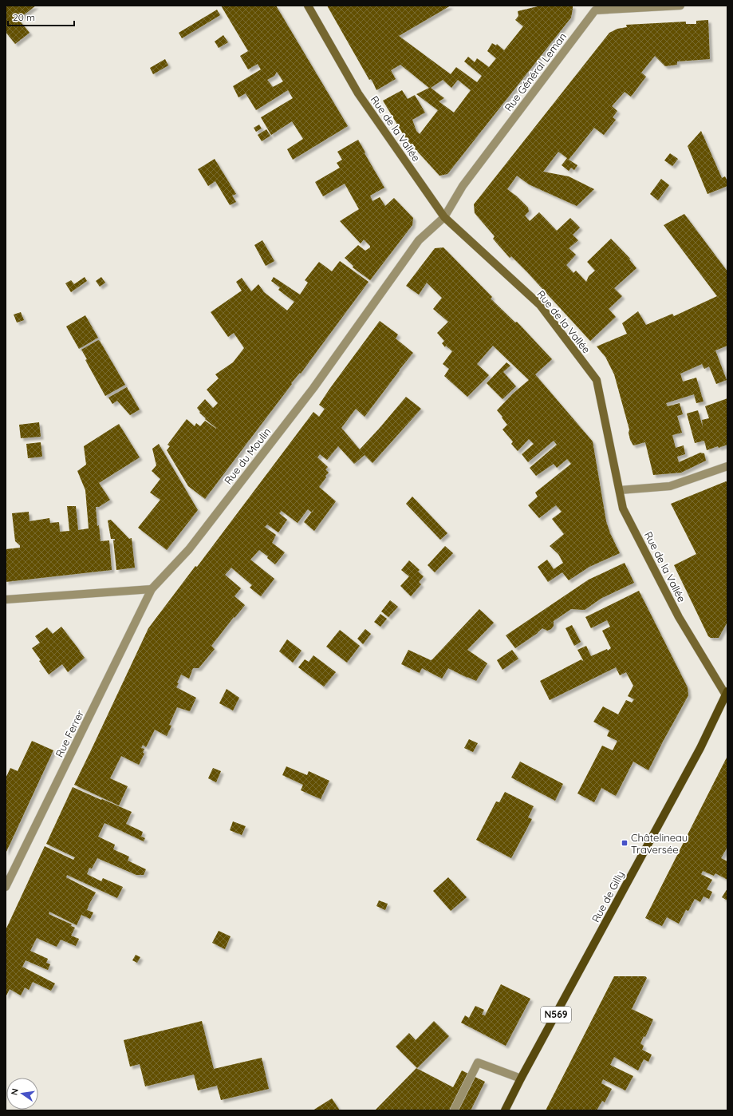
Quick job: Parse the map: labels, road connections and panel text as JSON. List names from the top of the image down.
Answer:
{
  "streets": {
    "main road": ["Rue de la Vallée", "Rue de Gilly", "N569"],
    "street": ["Rue Général Leman", "Rue du Moulin", "Rue Ferrer"]
  },
  "crossings": [
    ["Rue Général Leman", "Rue de la Vallée"],
    ["Rue Général Leman", "Rue du Moulin"],
    ["Rue de la Vallée", "Rue du Moulin"],
    ["Rue de la Vallée", "Rue de Gilly"],
    ["Rue du Moulin", "Rue Ferrer"]
  ],
  "places": {
    "transit": ["Châtelineau Traversée"]
  },
  "scale_bar": "20 m",
  "north": "left"
}
